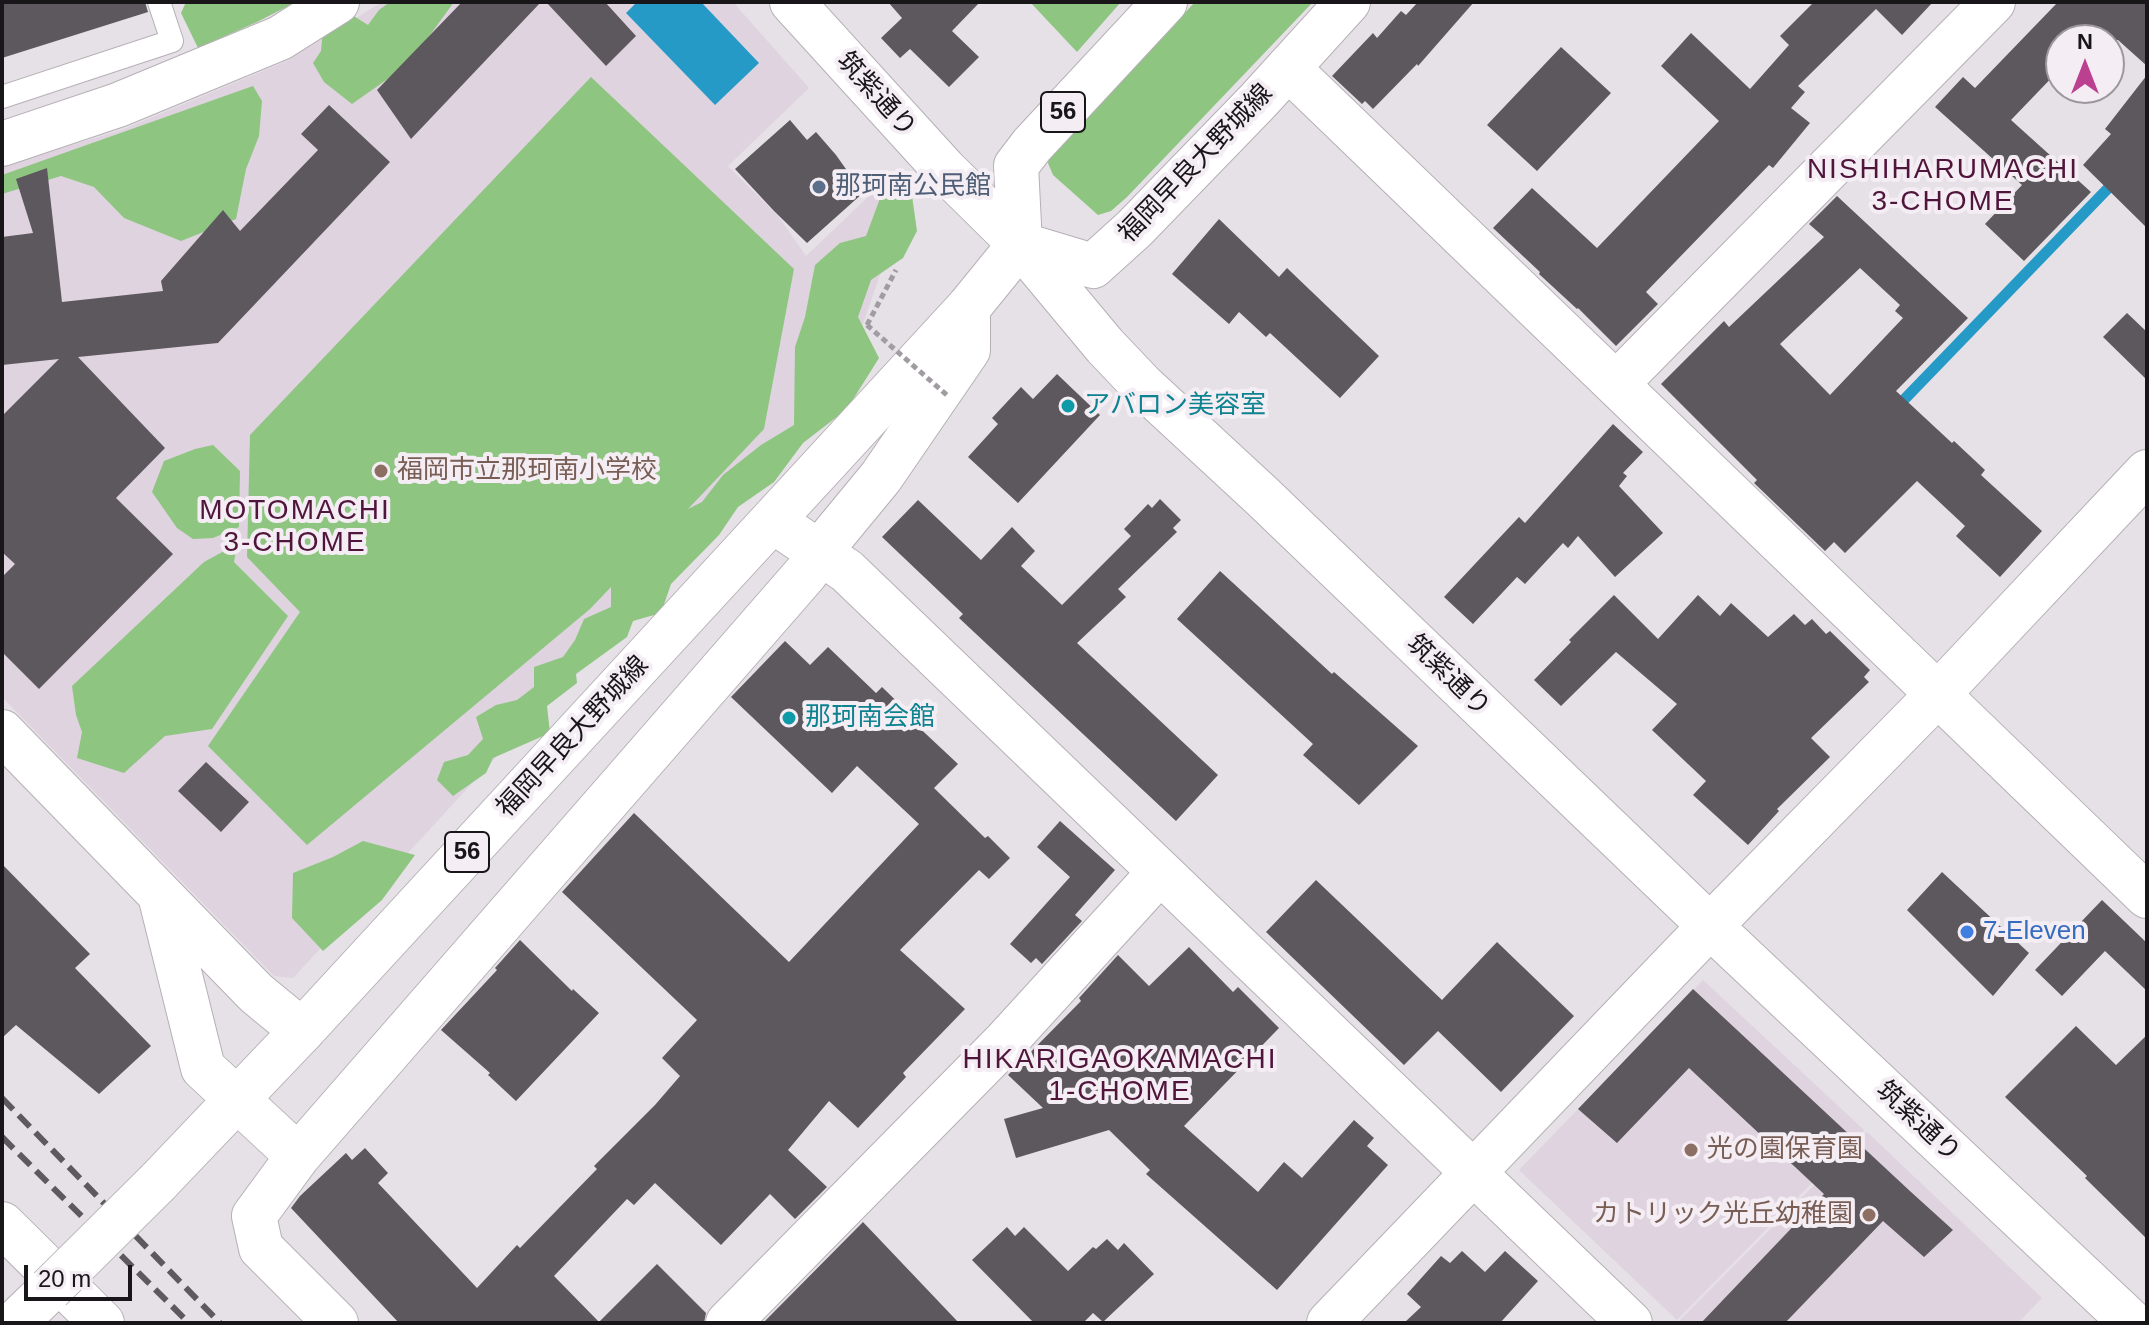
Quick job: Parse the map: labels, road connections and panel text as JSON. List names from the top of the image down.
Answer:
{
  "streets": {
    "street": ["筑紫通り", "56", "福岡早良大野城線"]
  },
  "crossings": [
    ["筑紫通り", "56"],
    ["筑紫通り", "福岡早良大野城線"],
    ["56", "福岡早良大野城線"]
  ],
  "districts": ["NISHIHARUMACHI 3-CHOME", "MOTOMACHI 3-CHOME", "HIKARIGAOKAMACHI 1-CHOME"],
  "places": [
    "那珂南公民館",
    "アバロン美容室",
    "福岡市立那珂南小学校",
    "那珂南会館",
    "7-Eleven",
    "光の園保育園",
    "カトリック光丘幼稚園"
  ],
  "scale_bar": "20 m",
  "north": "top"
}
